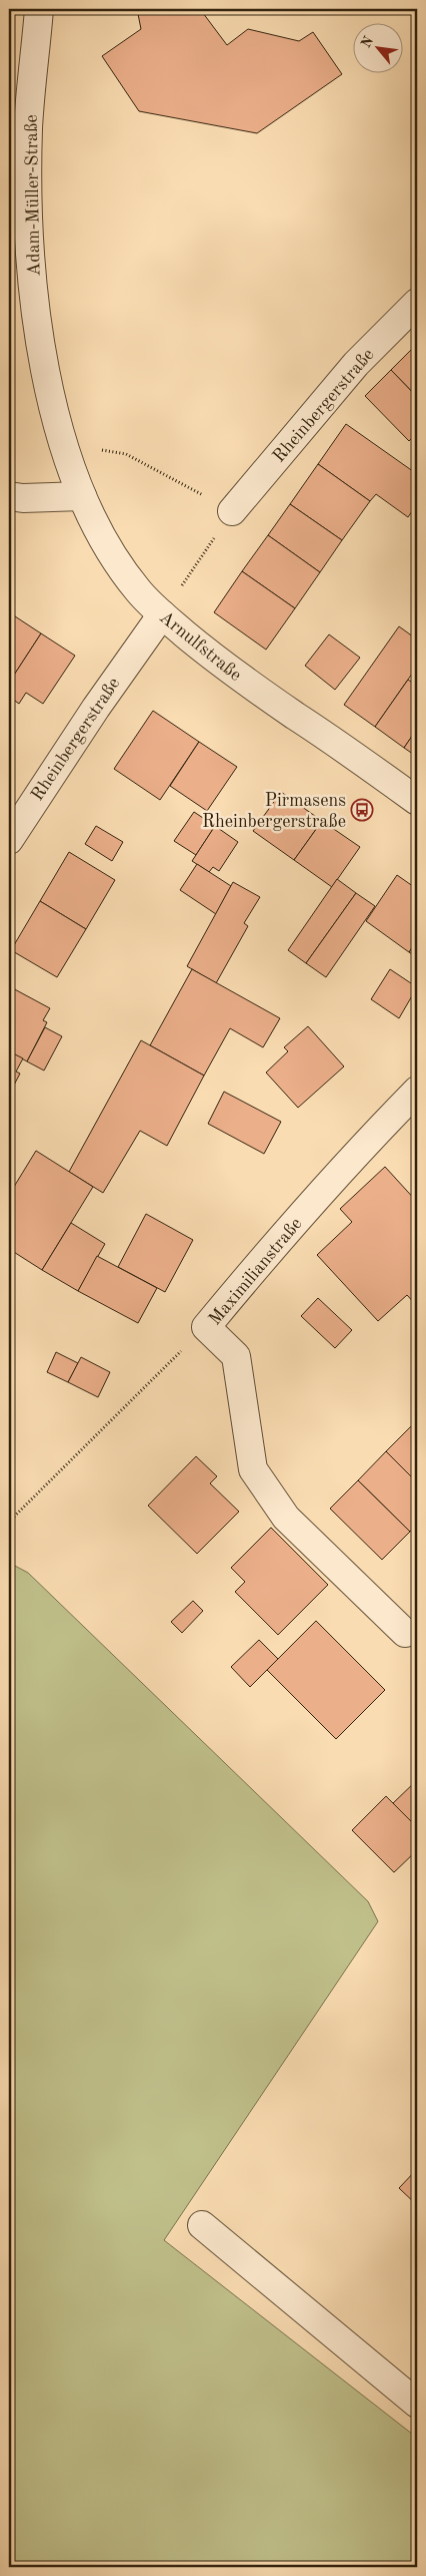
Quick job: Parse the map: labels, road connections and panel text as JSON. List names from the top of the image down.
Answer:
{
  "streets": {
    "street": [
      "Adam-Müller-Straße",
      "Rheinbergerstraße",
      "Arnulfstraße",
      "Maximilianstraße"
    ]
  },
  "crossings": [
    ["Adam-Müller-Straße", "Arnulfstraße"],
    ["Rheinbergerstraße", "Arnulfstraße"]
  ],
  "places": {
    "bus stop": ["Pirmasens Rheinbergerstraße"]
  },
  "north": "top left"
}
